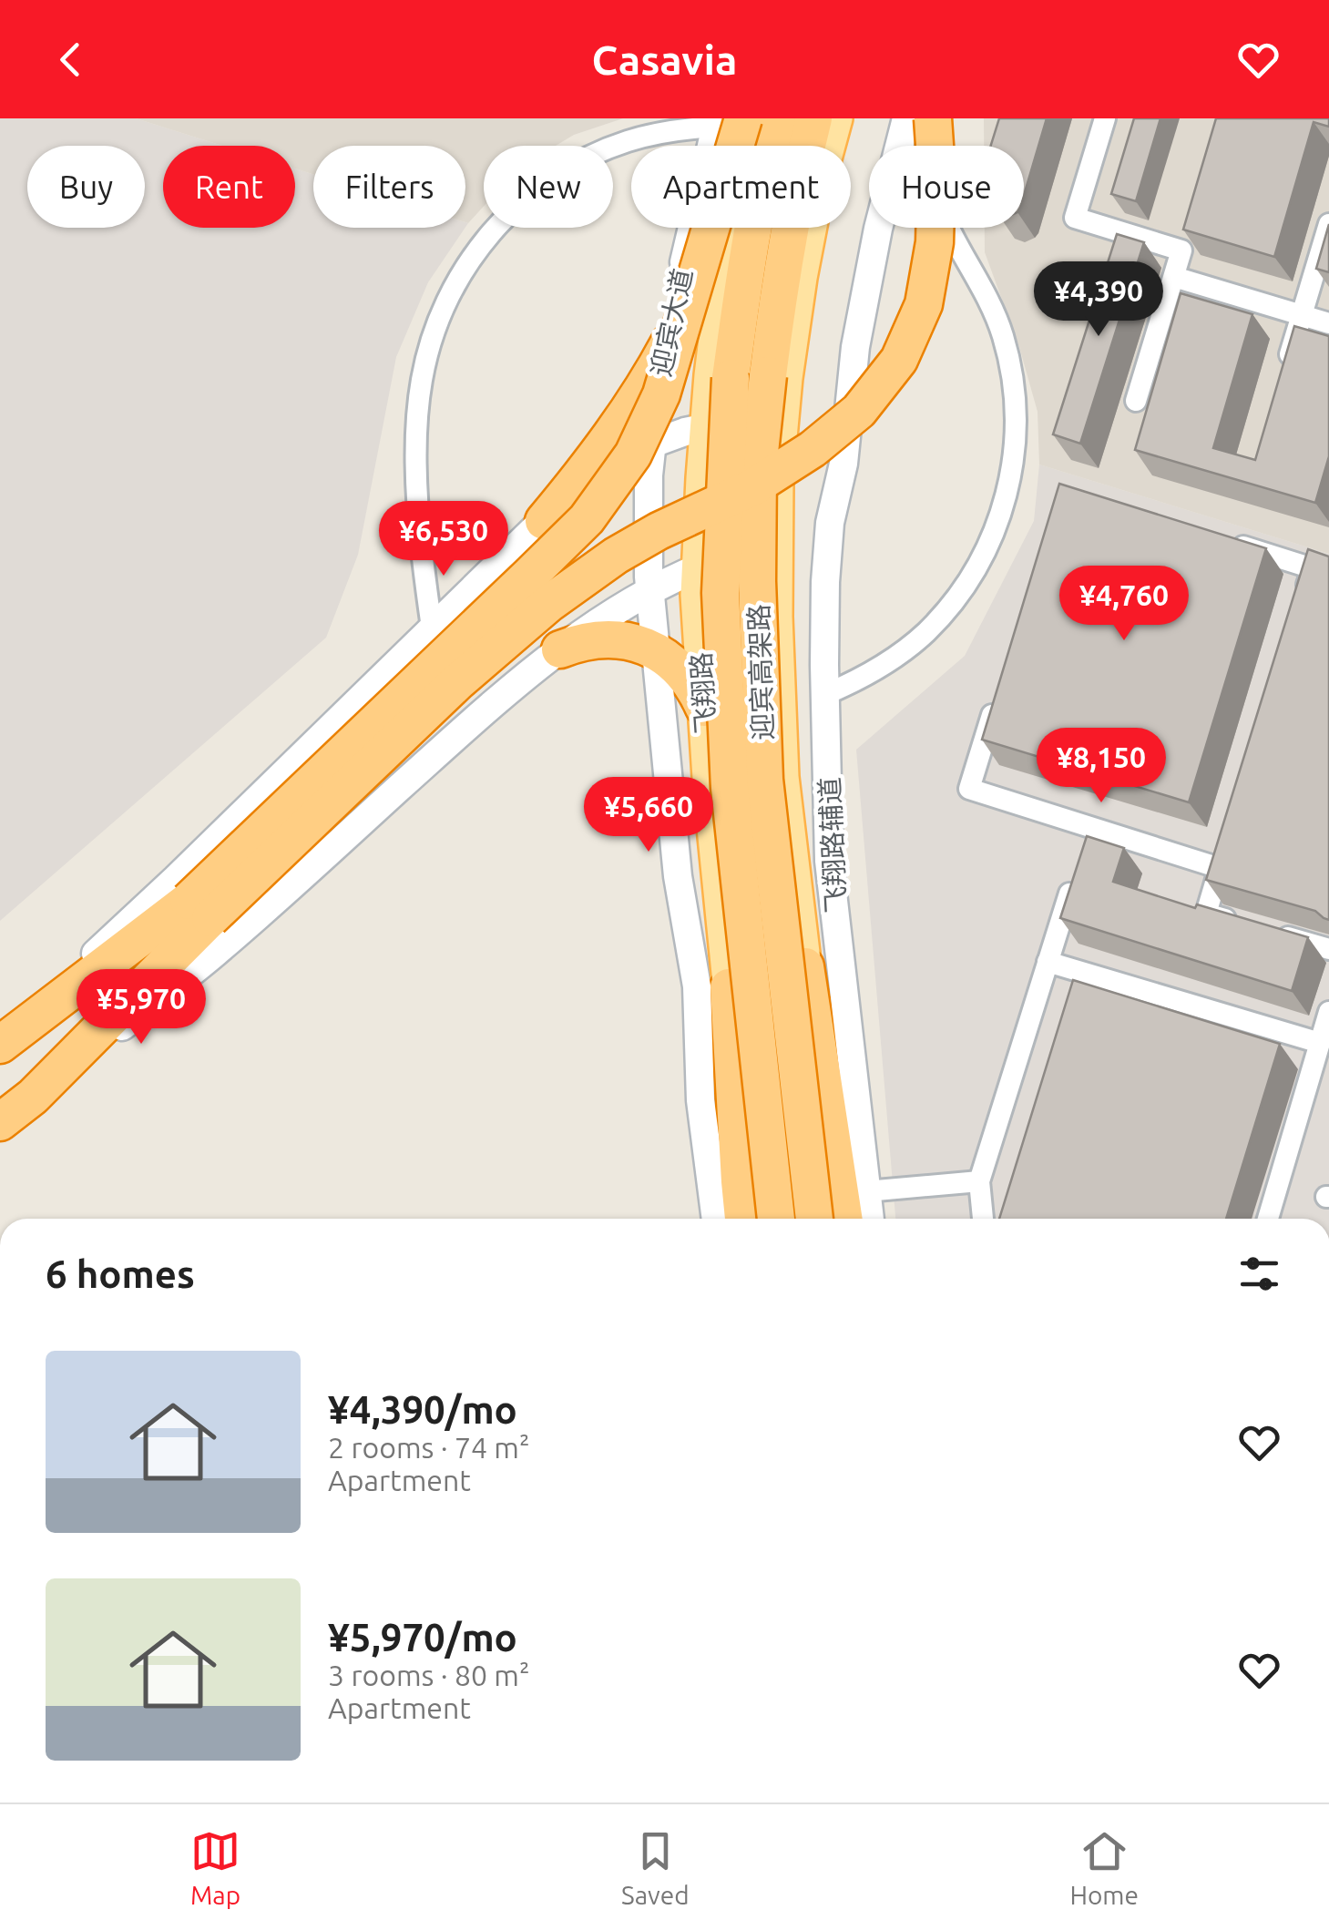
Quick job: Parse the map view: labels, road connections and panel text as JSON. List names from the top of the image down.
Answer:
{
  "streets": {
    "highway": ["迎宾高架路"],
    "main road": ["迎宾大道", "飞翔路"],
    "street": ["飞翔路辅道"]
  },
  "crossings": [
    ["迎宾大道", "飞翔路"]
  ],
  "page": {
    "header": "Casavia",
    "chip": [
      "Buy",
      "Rent",
      "Filters",
      "New",
      "Apartment",
      "House"
    ],
    "price": [
      "¥4,390",
      "¥6,530",
      "¥4,760",
      "¥8,150",
      "¥5,660",
      "¥5,970"
    ],
    "heading": "6 homes",
    "list": [
      {
        "name": "¥4,390/mo",
        "note": "2 rooms · 74 m² · Apartment"
      },
      {
        "name": "¥5,970/mo",
        "note": "3 rooms · 80 m² · Apartment"
      }
    ],
    "tabs": ["Map", "Saved", "Home"]
  }
}
